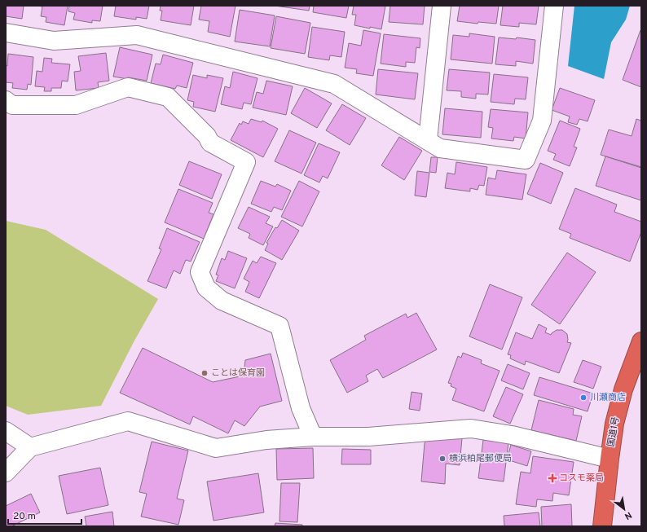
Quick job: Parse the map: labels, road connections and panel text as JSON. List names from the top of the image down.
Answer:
{
  "streets": {
    "highway": ["国道1号"]
  },
  "places": {
    "other": ["ことは保育園", "川瀬商店", "横浜柏尾郵便局"],
    "health": ["コスモ薬局"]
  },
  "scale_bar": "20 m",
  "north": "bottom right"
}
